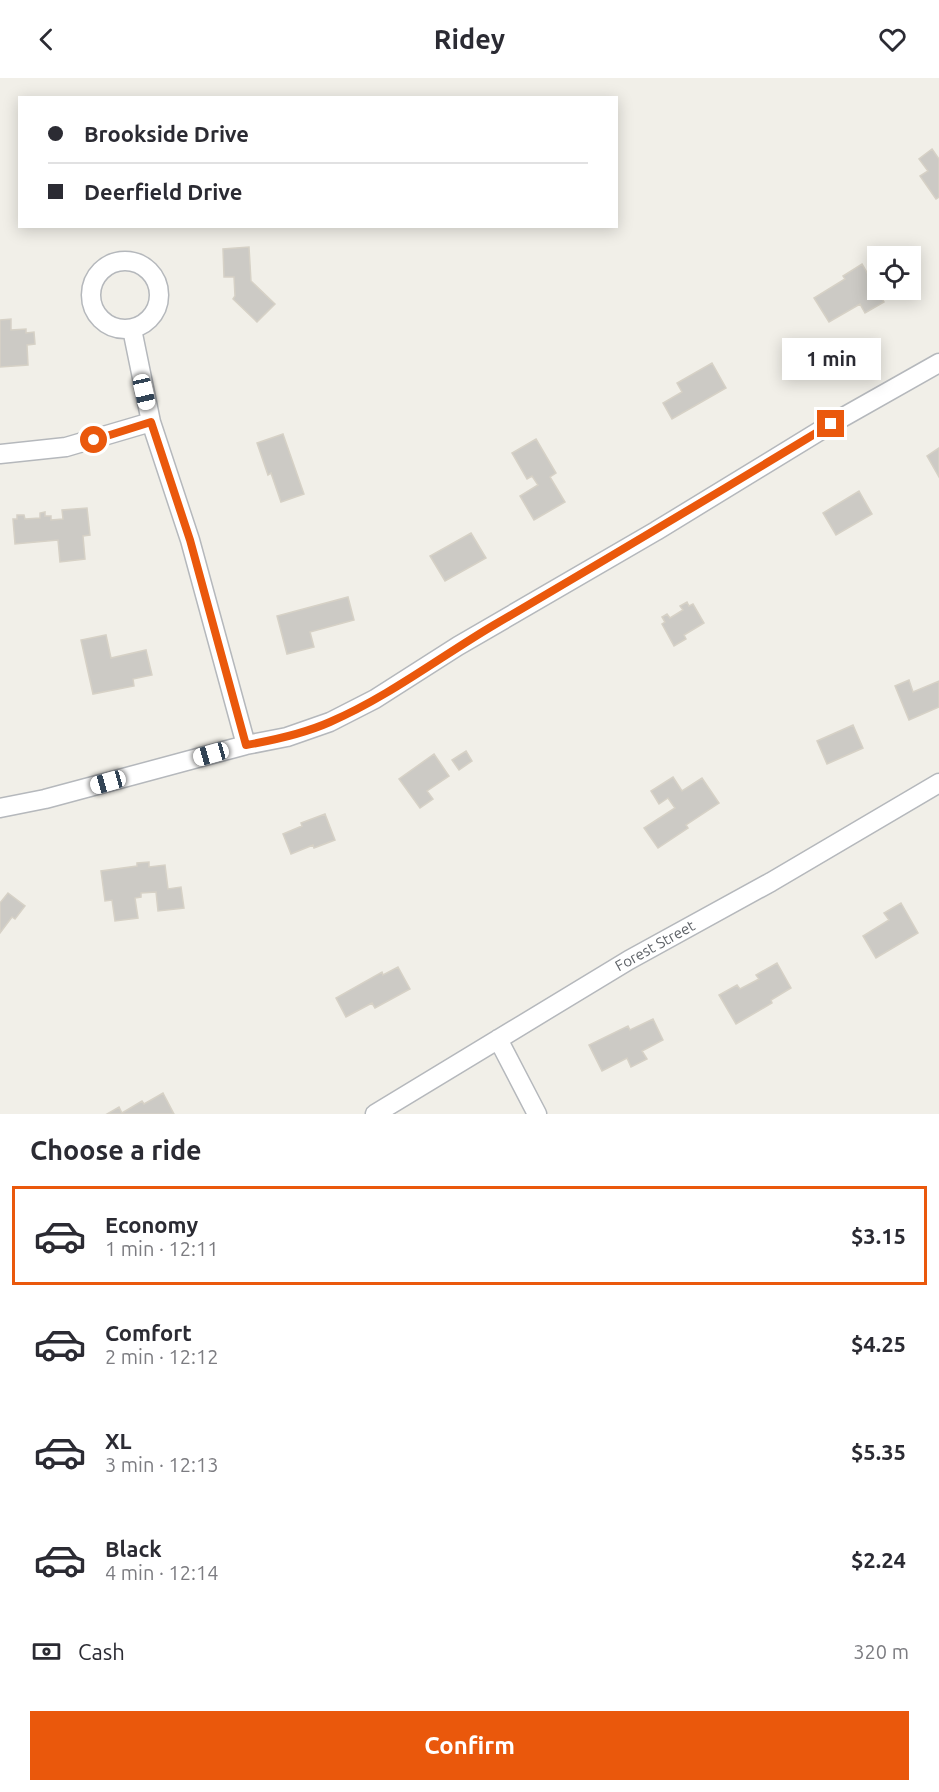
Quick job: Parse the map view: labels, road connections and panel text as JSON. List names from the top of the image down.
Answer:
{
  "streets": {
    "street": ["Forest Street"]
  },
  "page": {
    "header": "Ridey",
    "banner": ["Brookside Drive", "Deerfield Drive"],
    "bubble": "1 min",
    "heading": "Choose a ride",
    "list": [
      {
        "name": "Economy",
        "note": "1 min · 12:11",
        "value": "$3.15"
      },
      {
        "name": "Comfort",
        "note": "2 min · 12:12",
        "value": "$4.25"
      },
      {
        "name": "XL",
        "note": "3 min · 12:13",
        "value": "$5.35"
      },
      {
        "name": "Black",
        "note": "4 min · 12:14",
        "value": "$2.24"
      }
    ],
    "pay": ["Cash", "320 m"],
    "buttons": "Confirm"
  }
}
